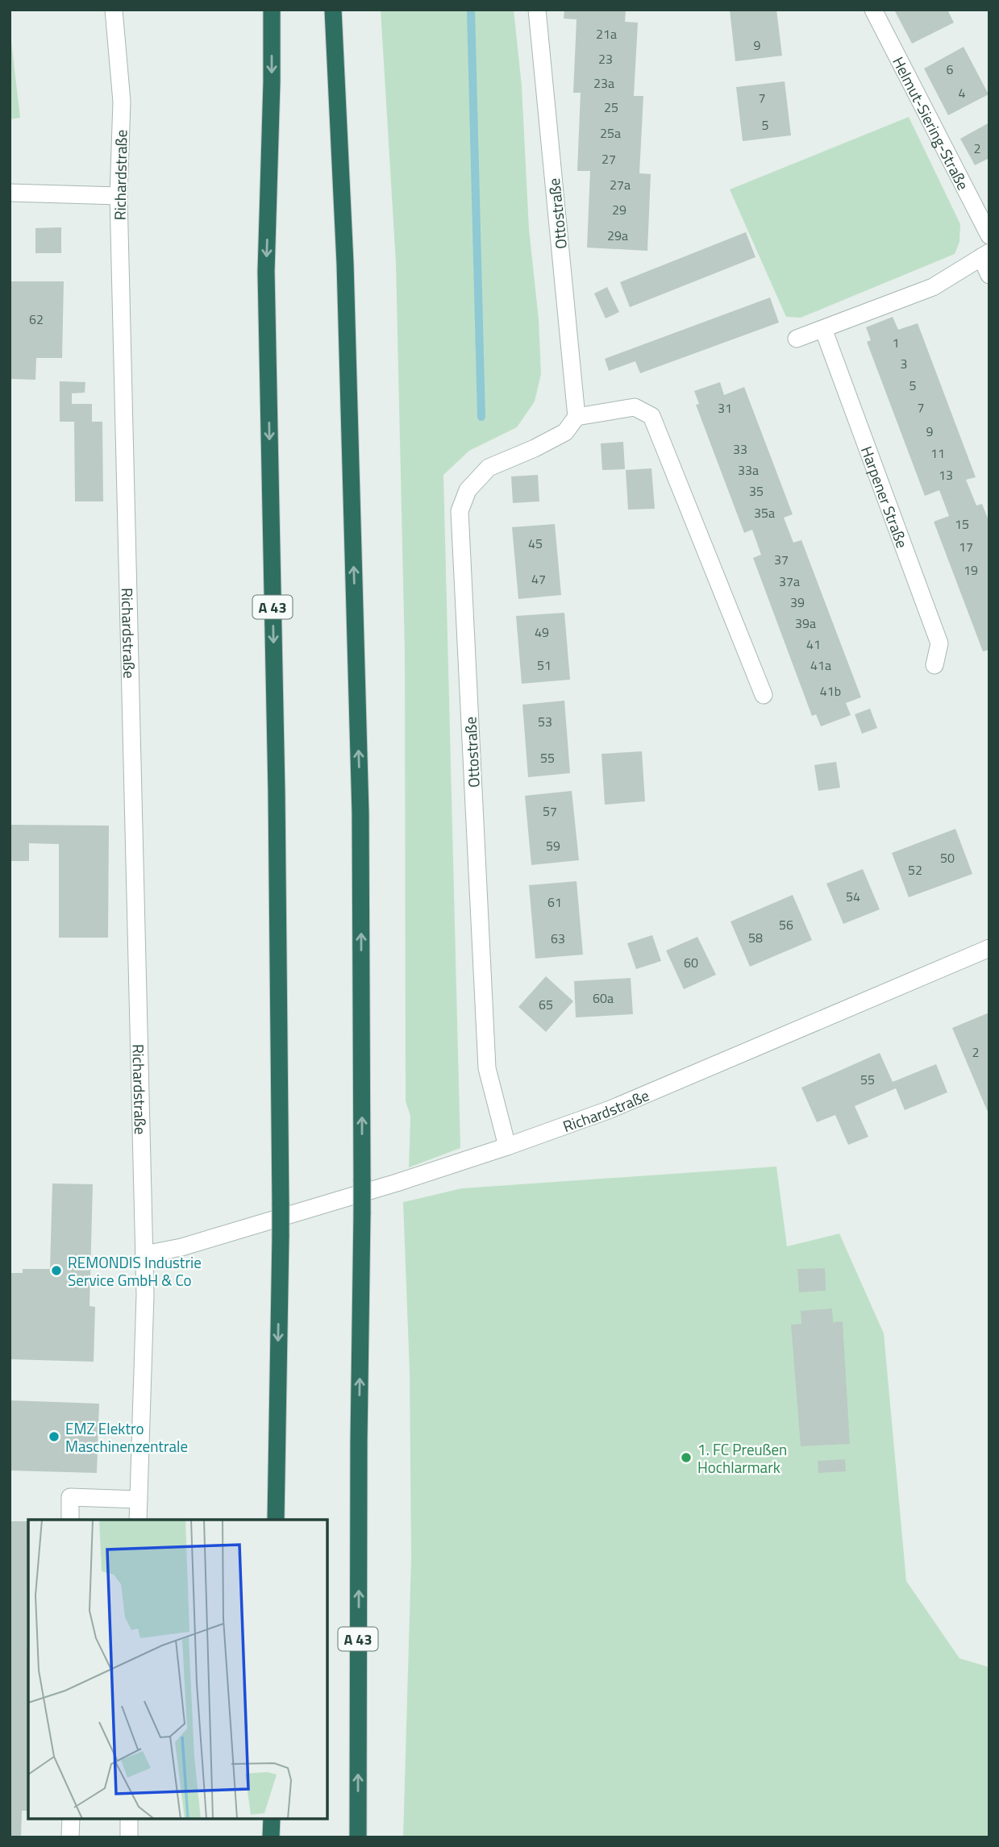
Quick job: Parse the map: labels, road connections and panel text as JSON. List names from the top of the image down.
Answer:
{
  "streets": {
    "highway": ["A 43"],
    "street": [
      "Helmut-Siering-Straße",
      "Richardstraße",
      "Ottostraße",
      "Harpener Straße"
    ]
  },
  "crossings": [
    ["Richardstraße", "Ottostraße"]
  ],
  "places": ["REMONDIS Industrie Service GmbH & Co", "EMZ Elektro Maschinenzentrale", "1. FC Preußen Hochlarmark"],
  "house_numbers": [
    "21a",
    "9",
    "23",
    "6",
    "23a",
    "4",
    "7",
    "25",
    "5",
    "25a",
    "2",
    "27",
    "27a",
    "29",
    "29a",
    "62",
    "1",
    "3",
    "5",
    "7",
    "31",
    "9",
    "33",
    "11",
    "33a",
    "13",
    "35",
    "35a",
    "15",
    "45",
    "17",
    "37",
    "19",
    "47",
    "37a",
    "39",
    "39a",
    "49",
    "41",
    "51",
    "41a",
    "41b",
    "53",
    "55",
    "57",
    "59",
    "50",
    "52",
    "54",
    "61",
    "56",
    "58",
    "63",
    "60",
    "60a",
    "65",
    "2",
    "55"
  ]
}
